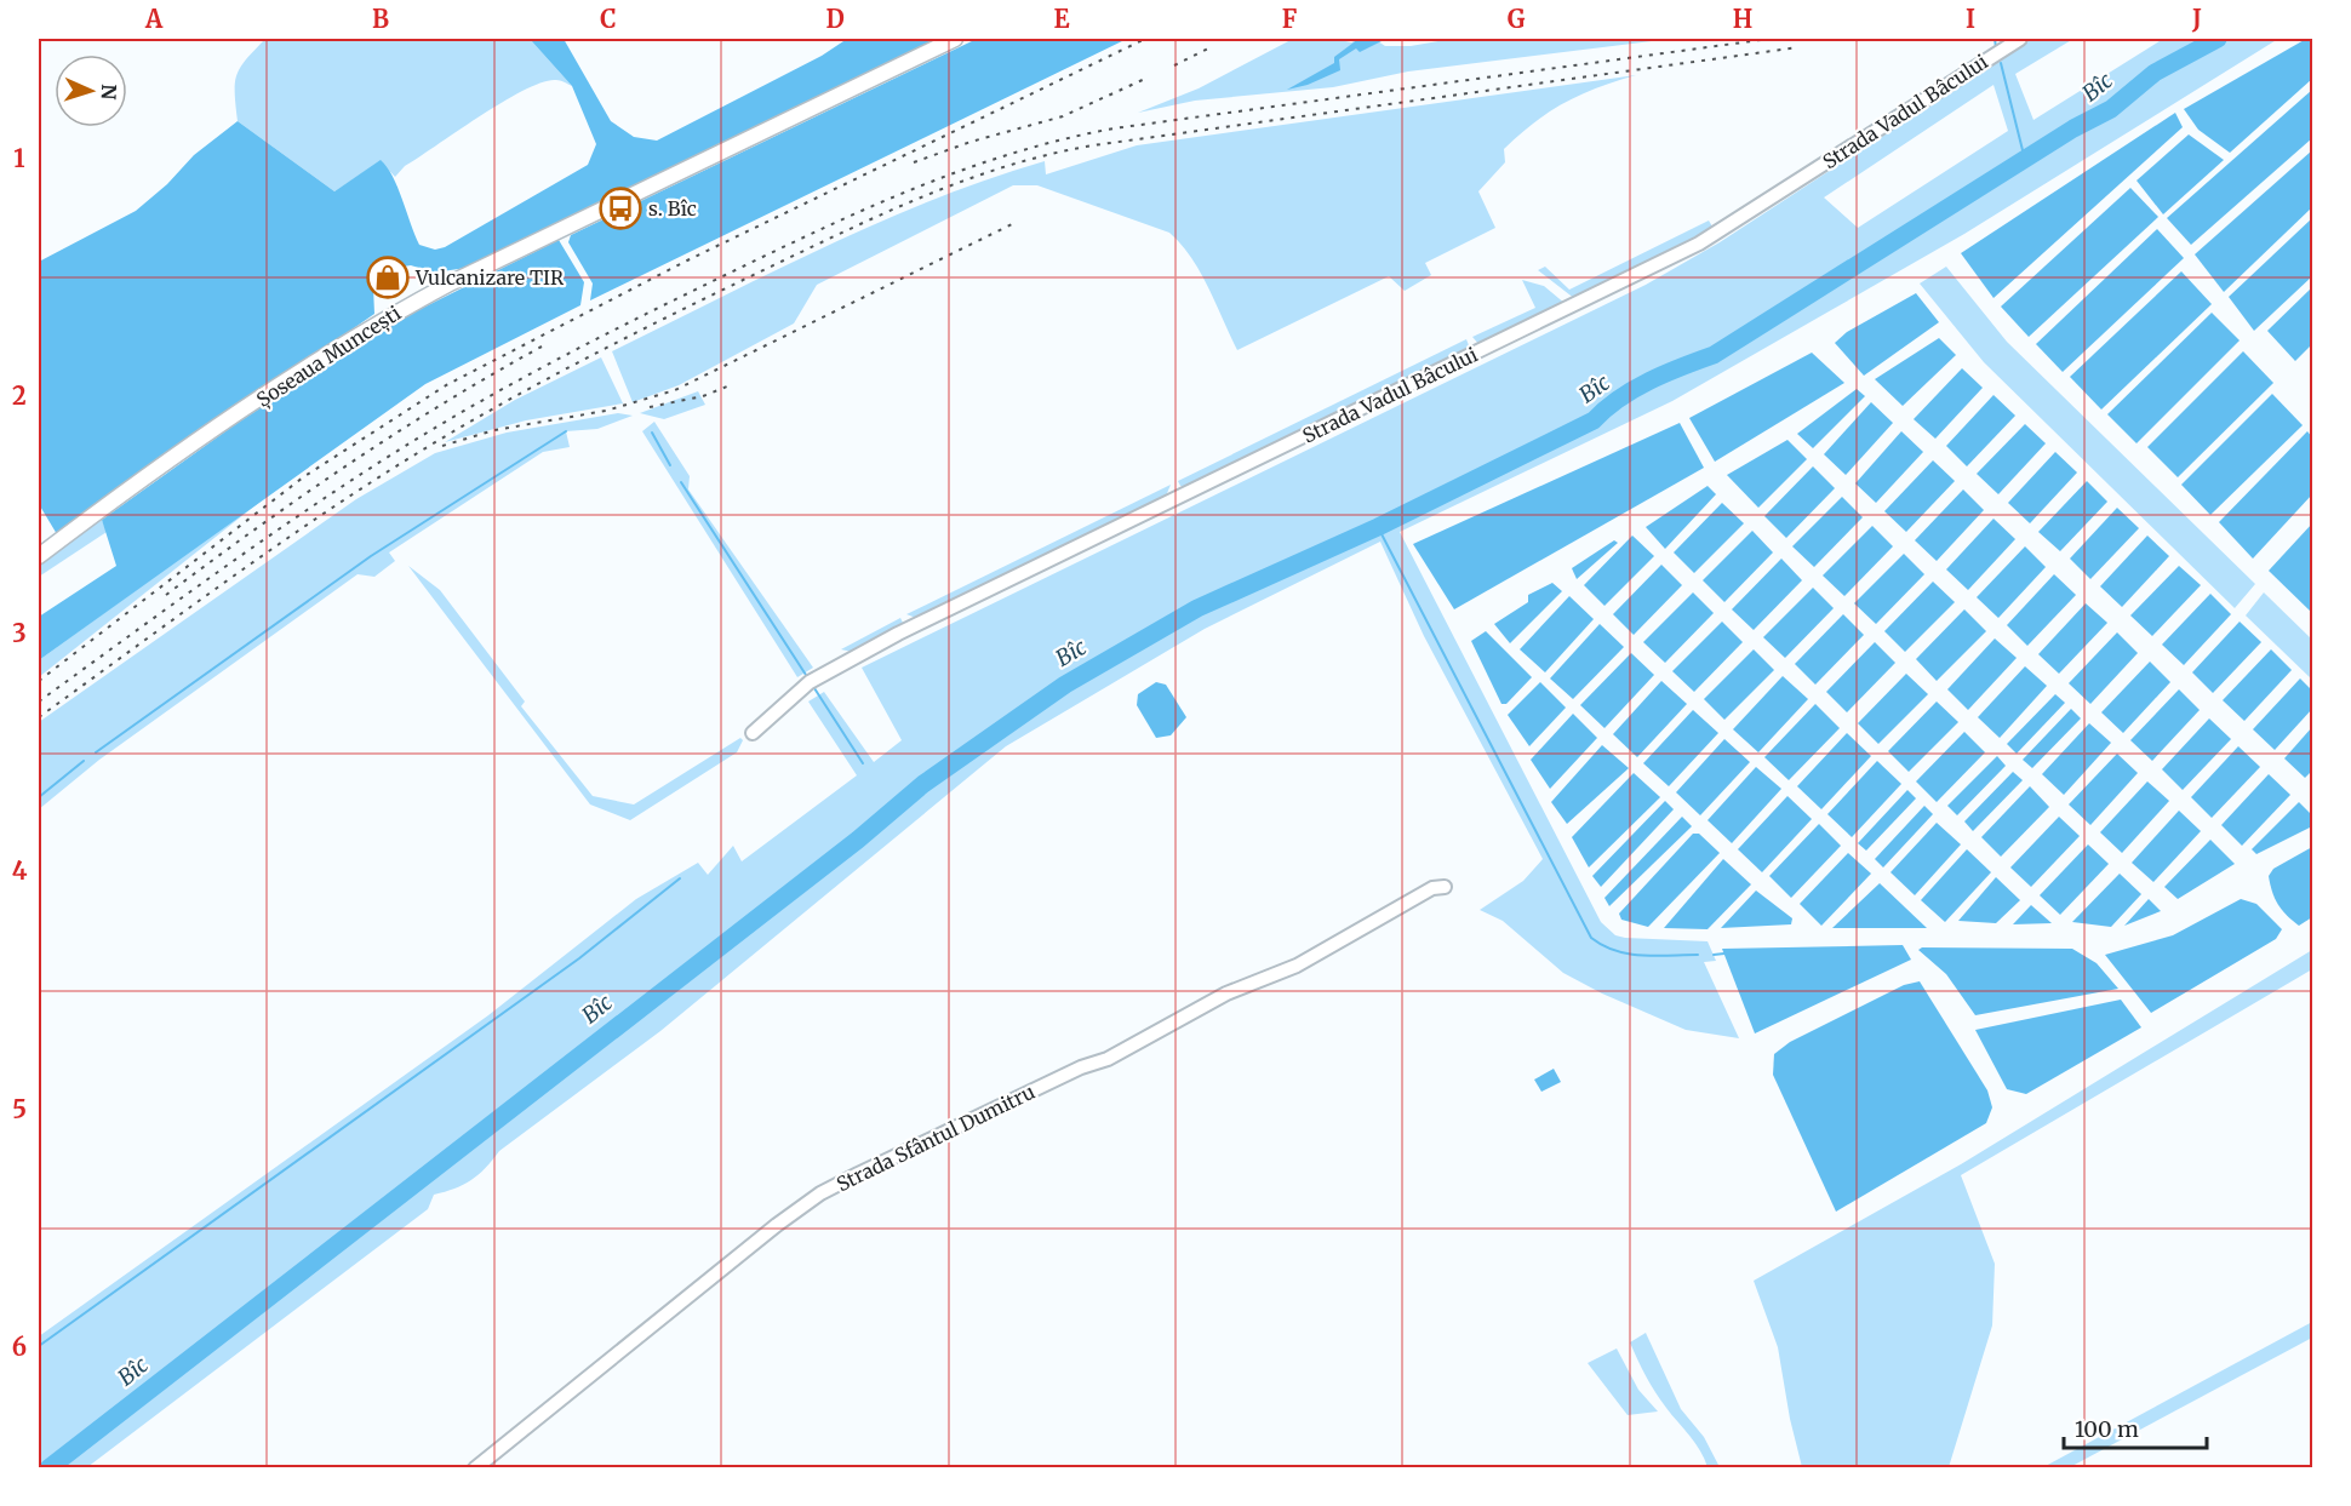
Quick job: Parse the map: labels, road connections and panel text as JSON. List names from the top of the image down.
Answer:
{
  "streets": {
    "main road": ["Șoseaua Muncești"],
    "street": ["Strada Vadul Bâcului", "Strada Sfântul Dumitru"]
  },
  "water": ["Bîc"],
  "places": {
    "bus stop": ["s. Bîc"],
    "shop": ["Vulcanizare TIR"]
  },
  "scale_bar": "100 m",
  "north": "right",
  "grid": {
    "columns": [
      "A",
      "B",
      "C",
      "D",
      "E",
      "F",
      "G",
      "H",
      "I",
      "J"
    ],
    "rows": [
      "1",
      "2",
      "3",
      "4",
      "5",
      "6"
    ]
  }
}
